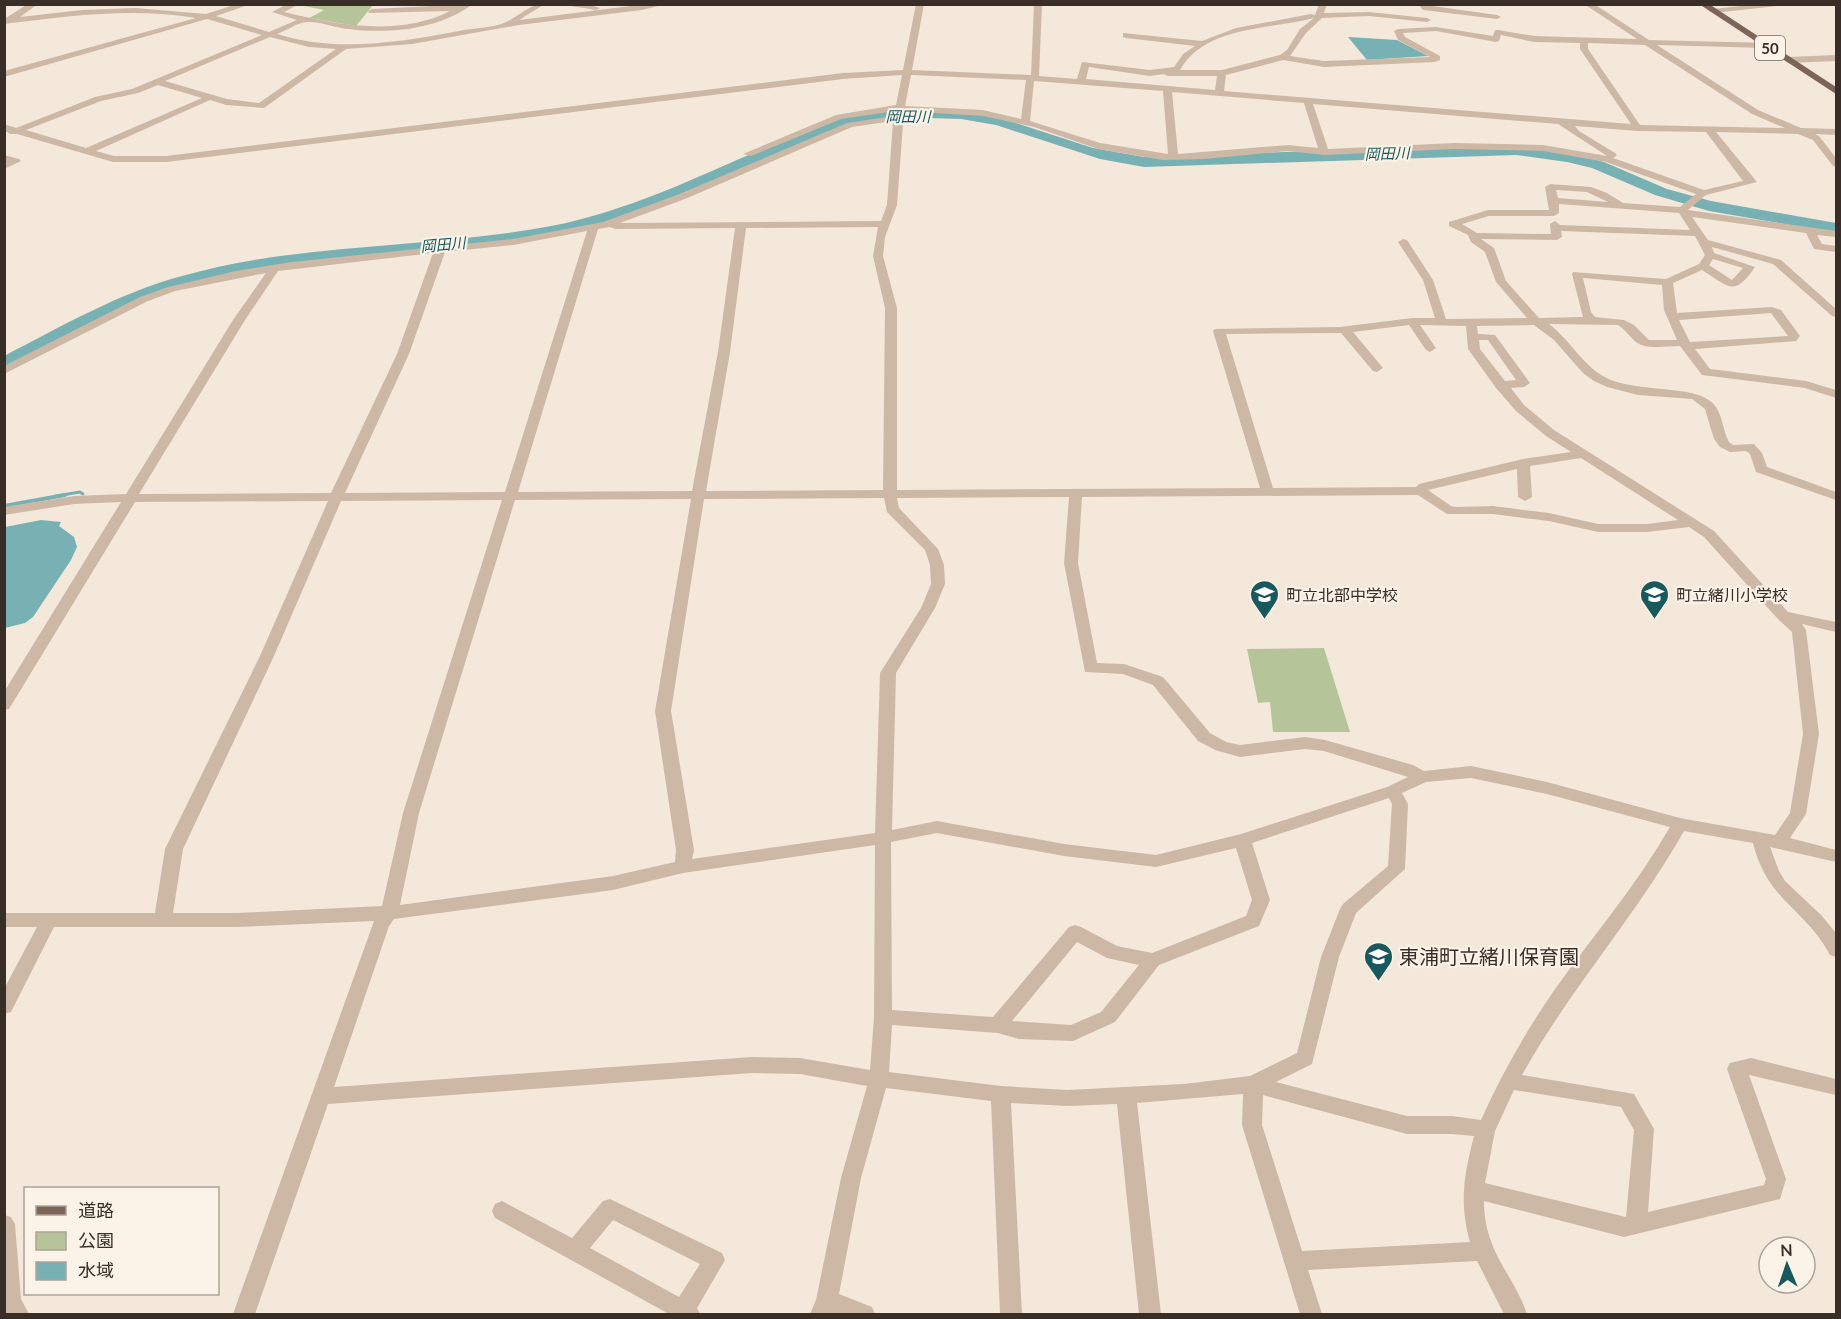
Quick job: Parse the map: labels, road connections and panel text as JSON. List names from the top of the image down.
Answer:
{
  "streets": {
    "main road": ["50"]
  },
  "water": ["岡田川"],
  "places": {
    "school or university": ["町立北部中学校", "町立緒川小学校", "東浦町立緒川保育園"]
  },
  "legend": ["道路", "公園", "水域"],
  "north": "top"
}
